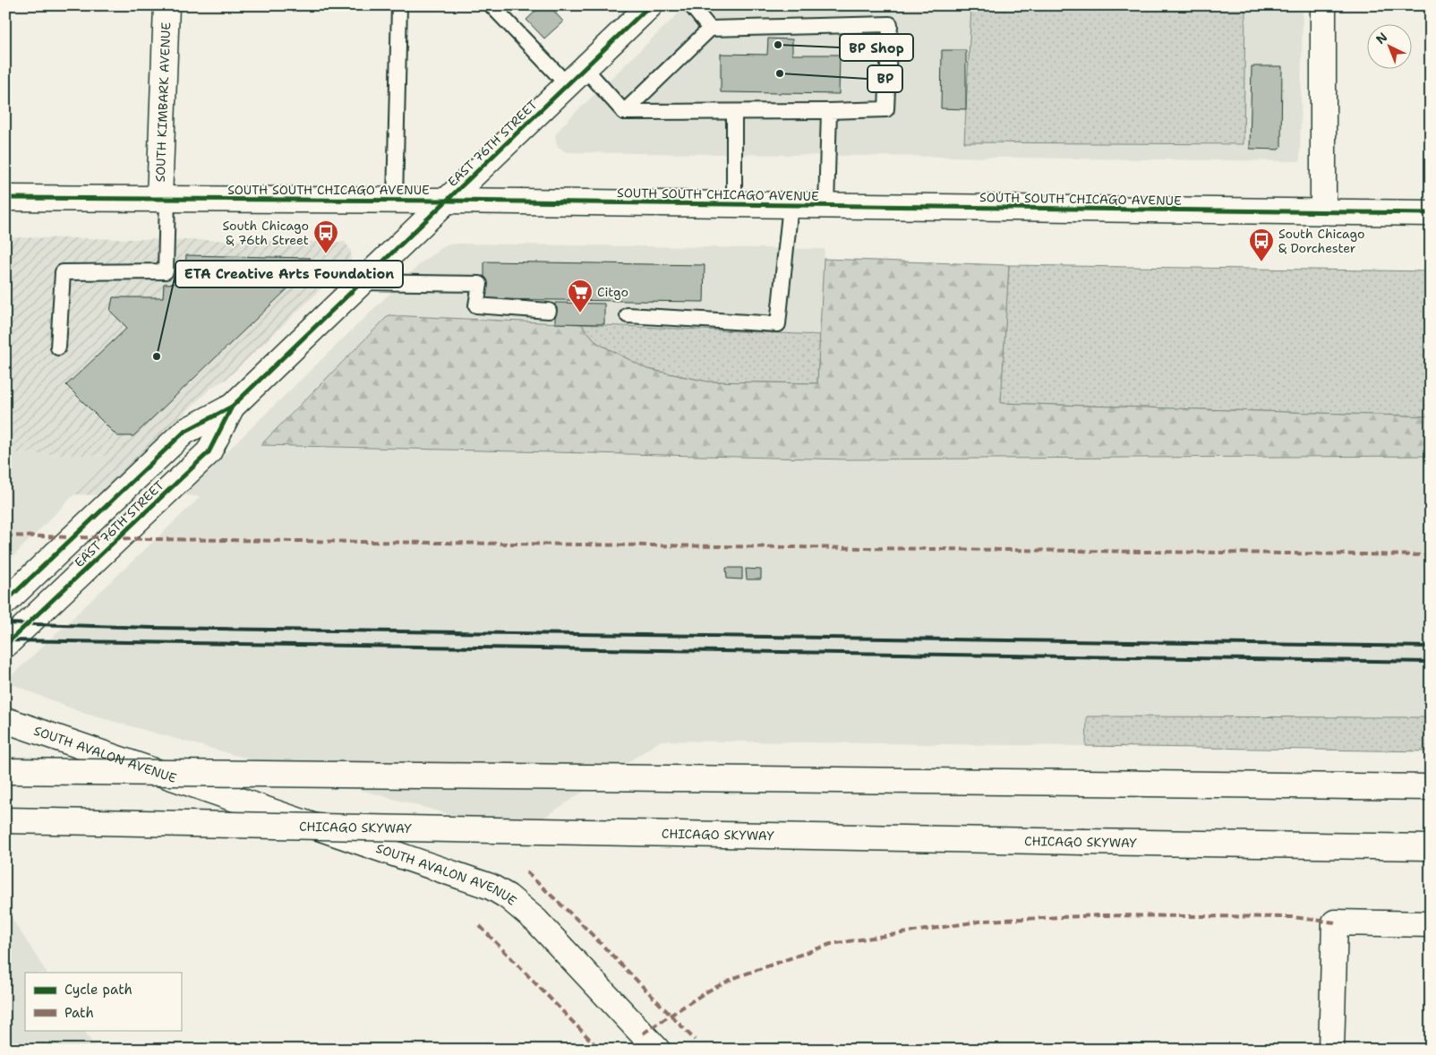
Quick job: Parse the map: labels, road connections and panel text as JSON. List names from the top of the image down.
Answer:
{
  "streets": {
    "main road": [
      "SOUTH KIMBARK AVENUE",
      "EAST 76TH STREET",
      "SOUTH SOUTH CHICAGO AVENUE",
      "SOUTH AVALON AVENUE",
      "CHICAGO SKYWAY"
    ]
  },
  "crossings": [
    ["SOUTH KIMBARK AVENUE", "SOUTH SOUTH CHICAGO AVENUE"],
    ["EAST 76TH STREET", "SOUTH SOUTH CHICAGO AVENUE"]
  ],
  "places": {
    "other": ["BP Shop", "BP", "ETA Creative Arts Foundation"],
    "bus stop": ["South Chicago & 76th Street", "South Chicago & Dorchester"],
    "supermarket": ["Citgo"]
  },
  "legend": ["Cycle path", "Path"],
  "north": "top left"
}
